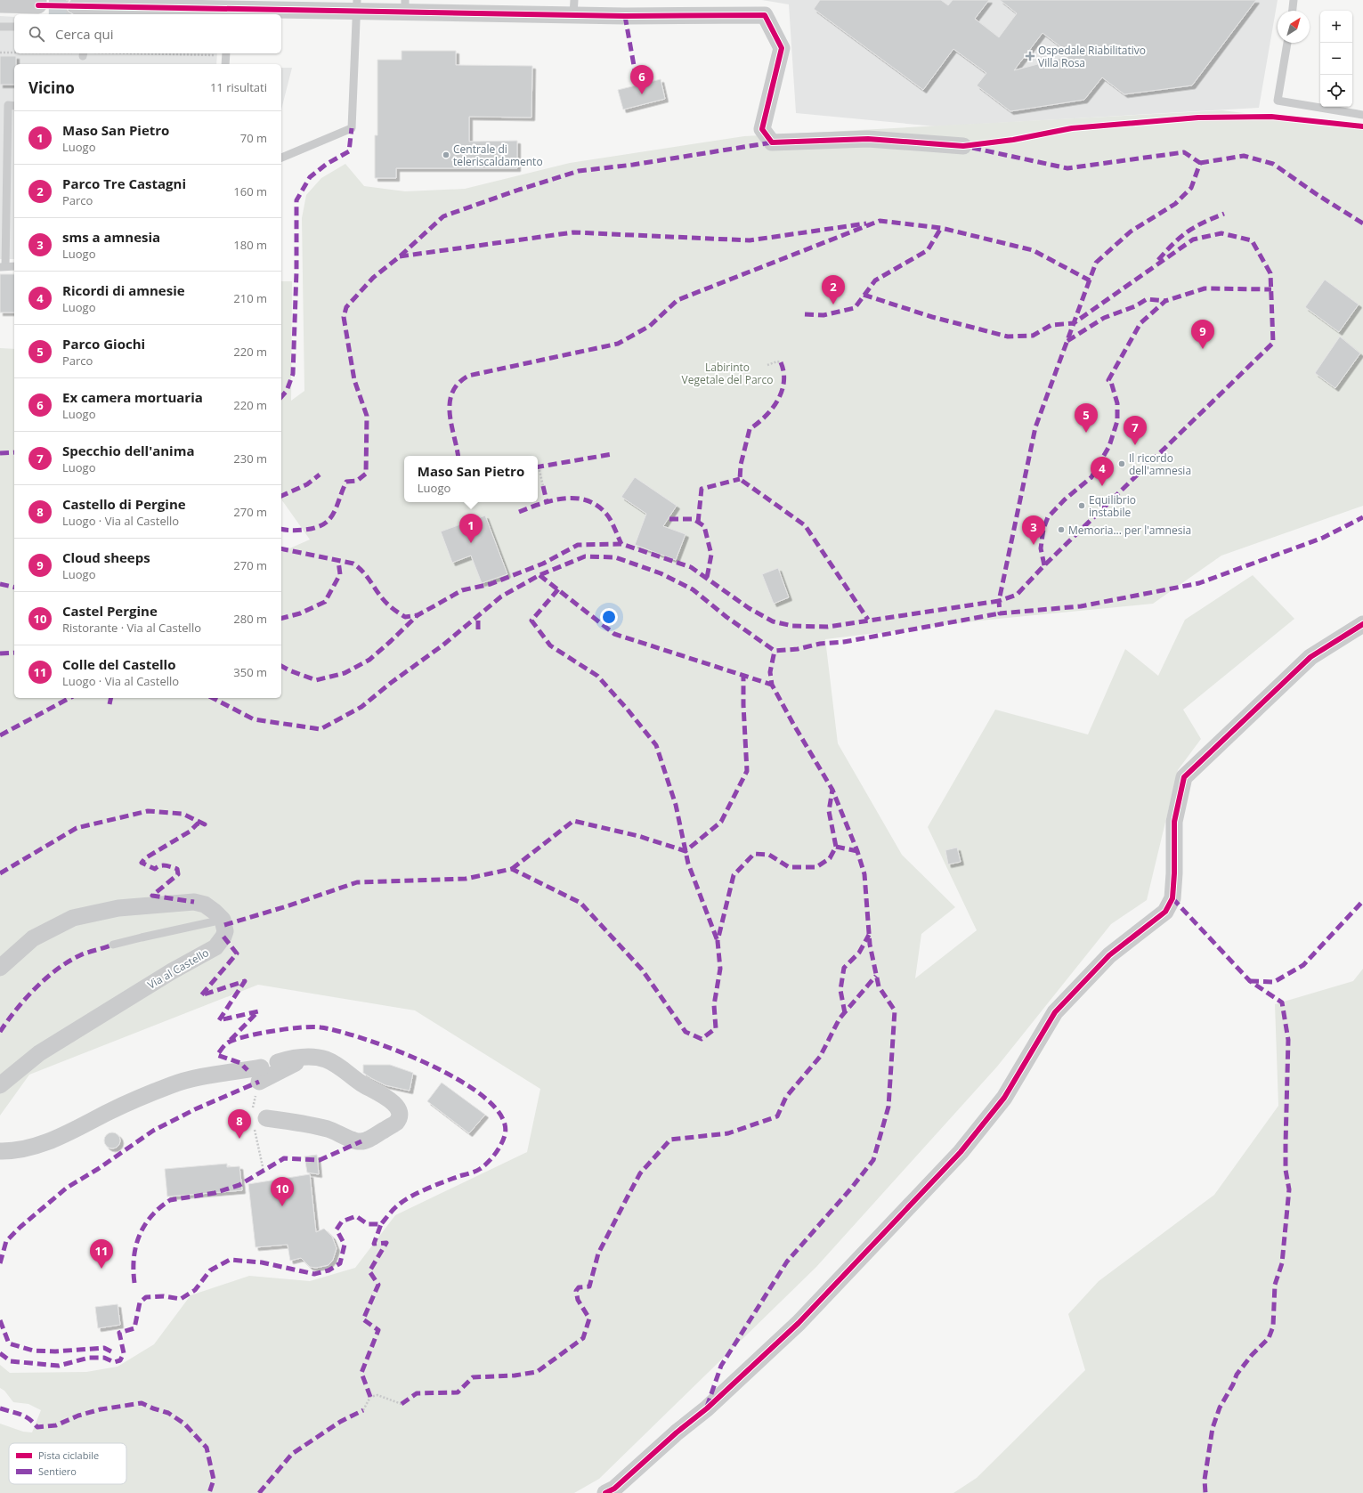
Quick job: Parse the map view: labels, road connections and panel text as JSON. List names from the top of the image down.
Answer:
{
  "streets": {
    "street": ["Via al Castello"]
  },
  "parks": ["Labirinto Vegetale del Parco"],
  "places": {
    "health": ["Ospedale Riabilitativo Villa Rosa"],
    "other": [
      "Centrale di teleriscaldamento",
      "Il ricordo dell'amnesia",
      "Equilibrio instabile",
      "Memoria... per l'amnesia"
    ]
  },
  "legend": ["Pista ciclabile", "Sentiero"],
  "north": "top right",
  "page": {
    "map_buttons": ["+", "−"],
    "search": "Cerca qui",
    "heading": ["Vicino", "11 risultati"],
    "pins": [
      "6",
      "2",
      "9",
      "5",
      "7",
      "4",
      "1",
      "3",
      "8",
      "10",
      "11"
    ],
    "list": [
      {
        "mark": "1",
        "name": "Maso San Pietro",
        "note": "Luogo",
        "value": "70 m"
      },
      {
        "mark": "2",
        "name": "Parco Tre Castagni",
        "note": "Parco",
        "value": "160 m"
      },
      {
        "mark": "3",
        "name": "sms a amnesia",
        "note": "Luogo",
        "value": "180 m"
      },
      {
        "mark": "4",
        "name": "Ricordi di amnesie",
        "note": "Luogo",
        "value": "210 m"
      },
      {
        "mark": "5",
        "name": "Parco Giochi",
        "note": "Parco",
        "value": "220 m"
      },
      {
        "mark": "6",
        "name": "Ex camera mortuaria",
        "note": "Luogo",
        "value": "220 m"
      },
      {
        "mark": "7",
        "name": "Specchio dell'anima",
        "note": "Luogo",
        "value": "230 m"
      },
      {
        "mark": "8",
        "name": "Castello di Pergine",
        "note": "Luogo · Via al Castello",
        "value": "270 m"
      },
      {
        "mark": "9",
        "name": "Cloud sheeps",
        "note": "Luogo",
        "value": "270 m"
      },
      {
        "mark": "10",
        "name": "Castel Pergine",
        "note": "Ristorante · Via al Castello",
        "value": "280 m"
      },
      {
        "mark": "11",
        "name": "Colle del Castello",
        "note": "Luogo · Via al Castello",
        "value": "350 m"
      }
    ],
    "popup": ["Maso San Pietro", "Luogo"]
  }
}
